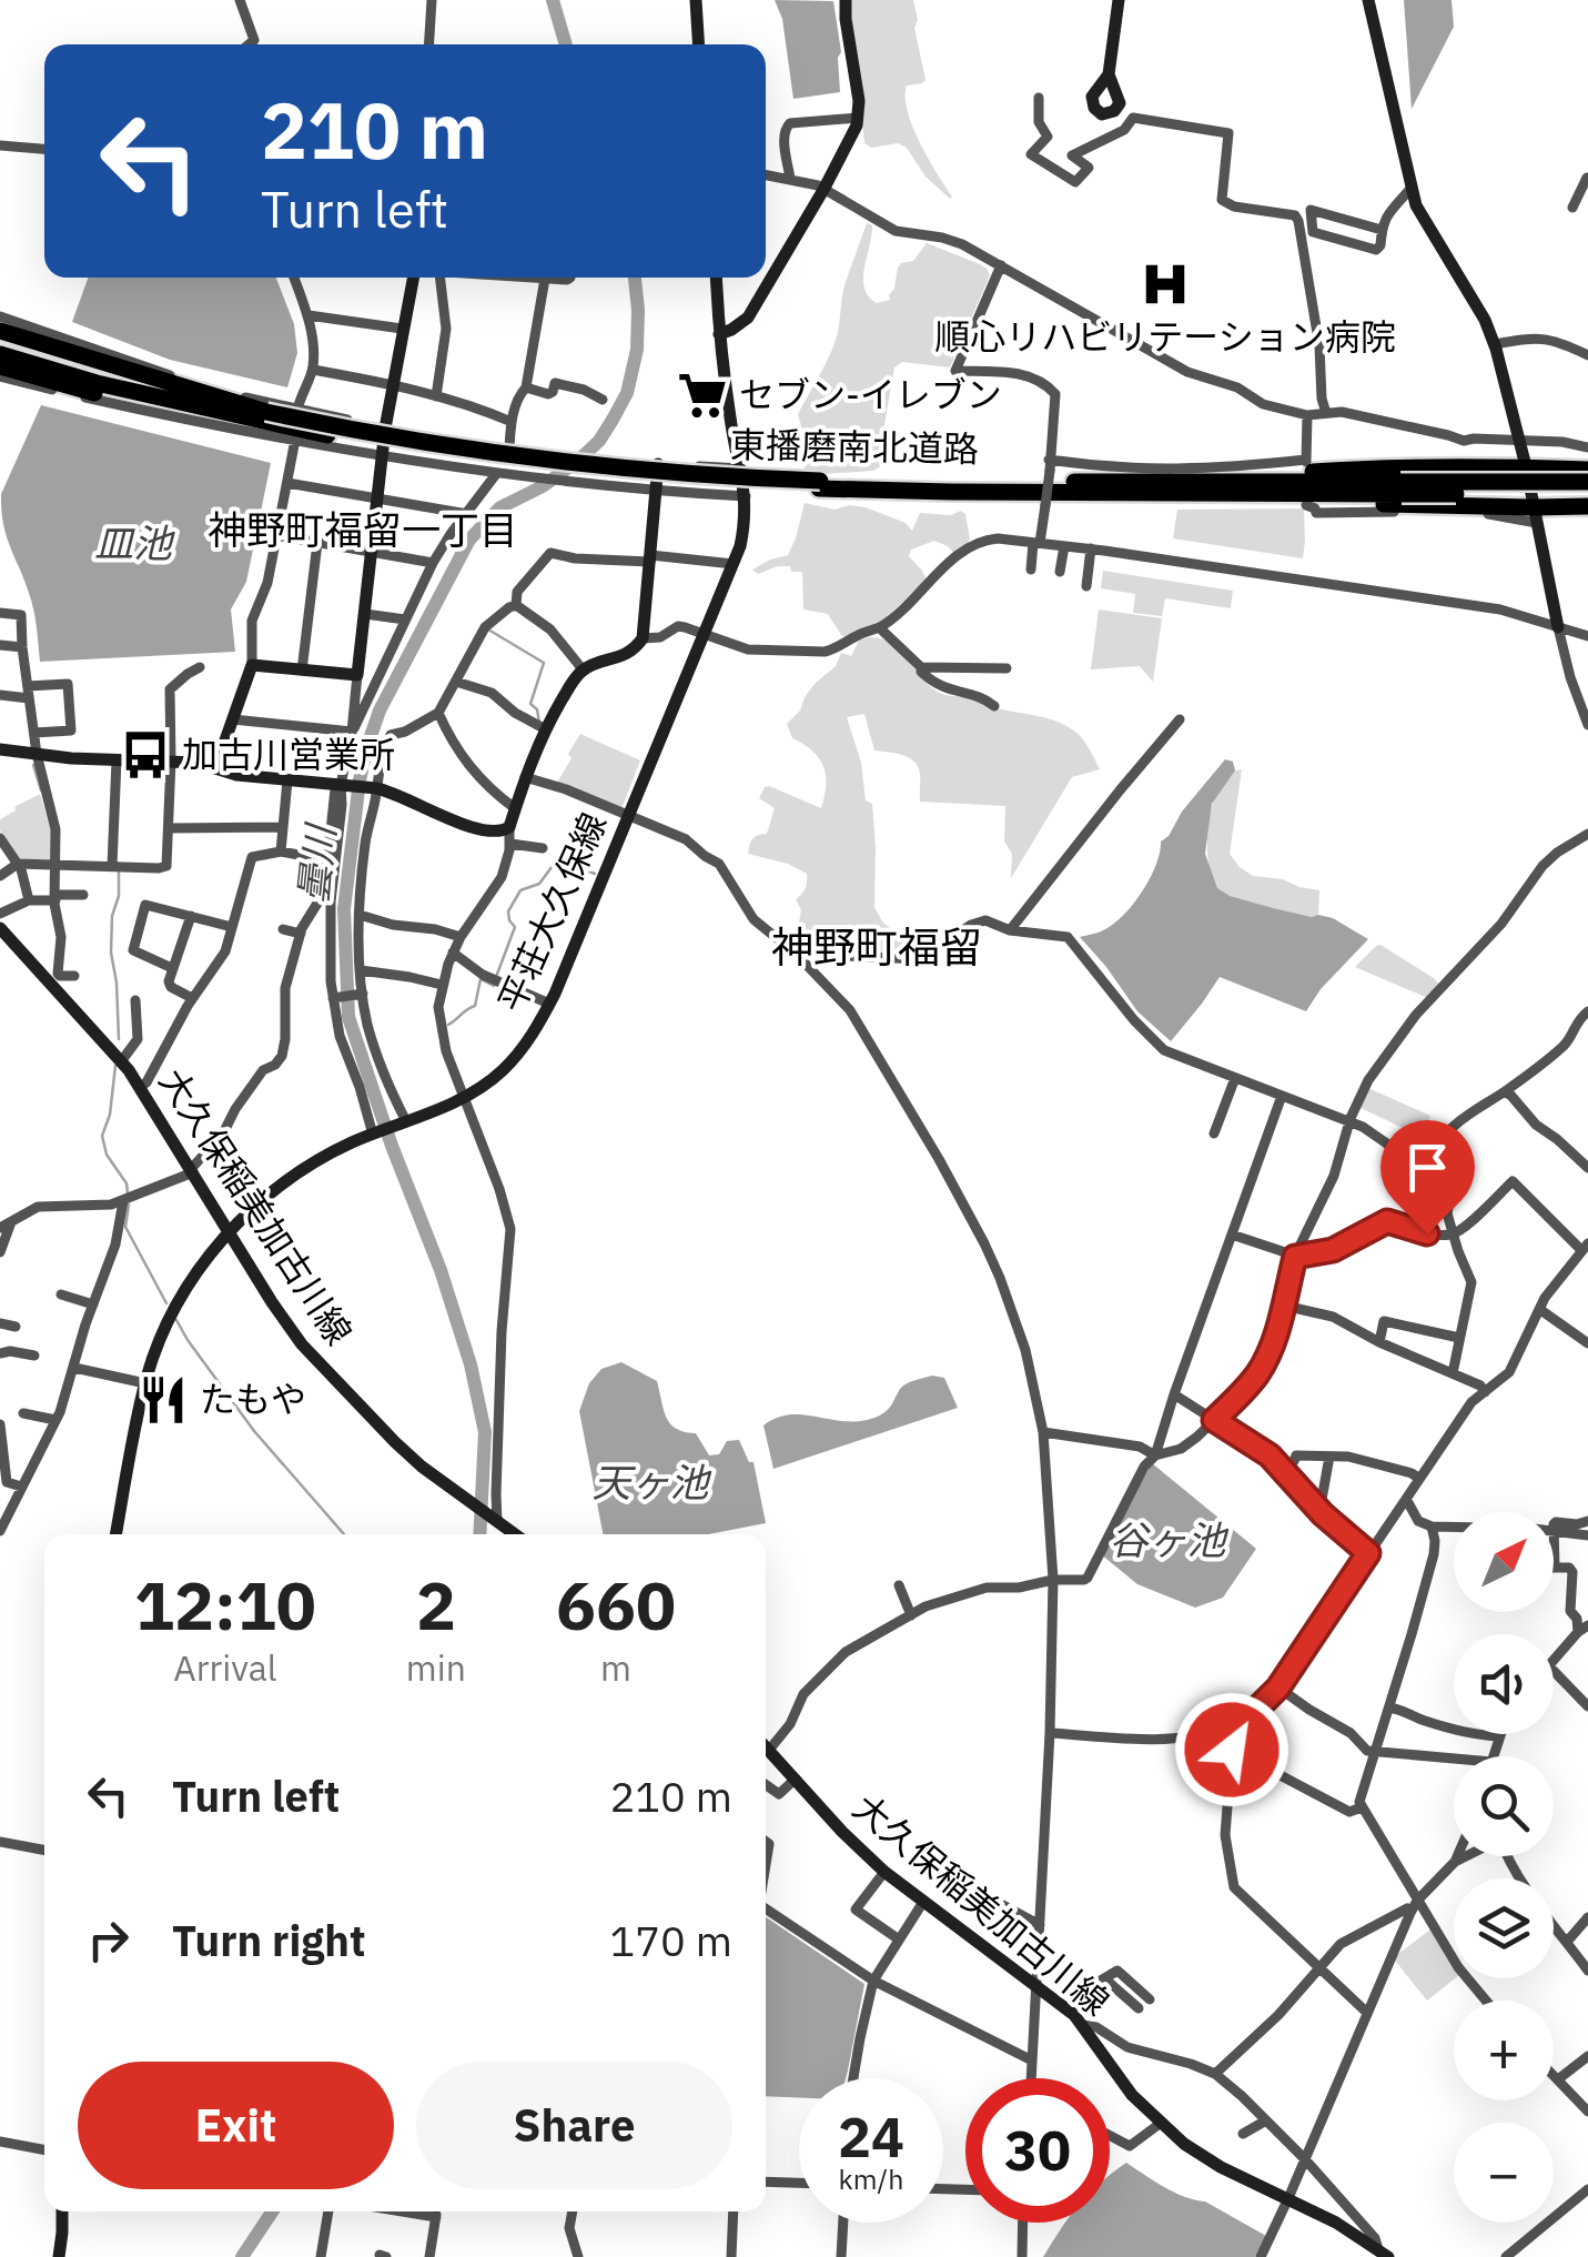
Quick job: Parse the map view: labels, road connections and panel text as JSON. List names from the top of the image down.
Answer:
{
  "streets": {
    "highway": ["東播磨南北道路"],
    "main road": ["平荘大久保線", "大久保稲美加古川線"]
  },
  "crossings": [
    ["平荘大久保線", "大久保稲美加古川線"]
  ],
  "districts": ["神野町福留一丁目", "神野町福留"],
  "water": [
    "皿池",
    "曇川",
    "天ヶ池",
    "谷ヶ池"
  ],
  "places": {
    "hospital": ["順心リハビリテーション病院"],
    "supermarket": ["セブン-イレブン"],
    "bus stop": ["加古川営業所"],
    "restaurant": ["たもや"]
  },
  "north": "top right",
  "page": {
    "turn": ["210 m", "Turn left"],
    "map_buttons": ["+", "−"],
    "eta": [
      "12:10",
      "Arrival",
      "2",
      "min",
      "660",
      "m"
    ],
    "list": [
      {
        "name": "Turn left",
        "value": "210 m"
      },
      {
        "name": "Turn right",
        "value": "170 m"
      }
    ],
    "buttons": ["Exit", "Share"],
    "speed": "24 km/h",
    "limit": "30"
  }
}
